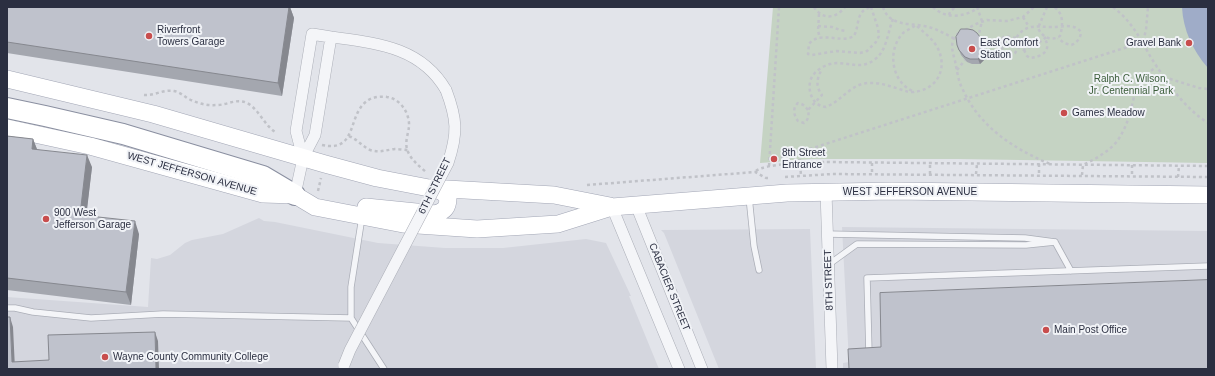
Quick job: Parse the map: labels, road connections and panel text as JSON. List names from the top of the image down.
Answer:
{
  "streets": {
    "main road": ["WEST JEFFERSON AVENUE"],
    "street": ["6TH STREET", "8TH STREET", "CABACIER STREET"]
  },
  "crossings": [
    ["WEST JEFFERSON AVENUE", "6TH STREET"],
    ["WEST JEFFERSON AVENUE", "8TH STREET"],
    ["WEST JEFFERSON AVENUE", "CABACIER STREET"]
  ],
  "parks": ["Ralph C. Wilson, Jr. Centennial Park"],
  "places": [
    "Riverfront Towers Garage",
    "Gravel Bank",
    "East Comfort Station",
    "Games Meadow",
    "8th Street Entrance",
    "900 West Jefferson Garage",
    "Main Post Office",
    "Wayne County Community College"
  ]
}
